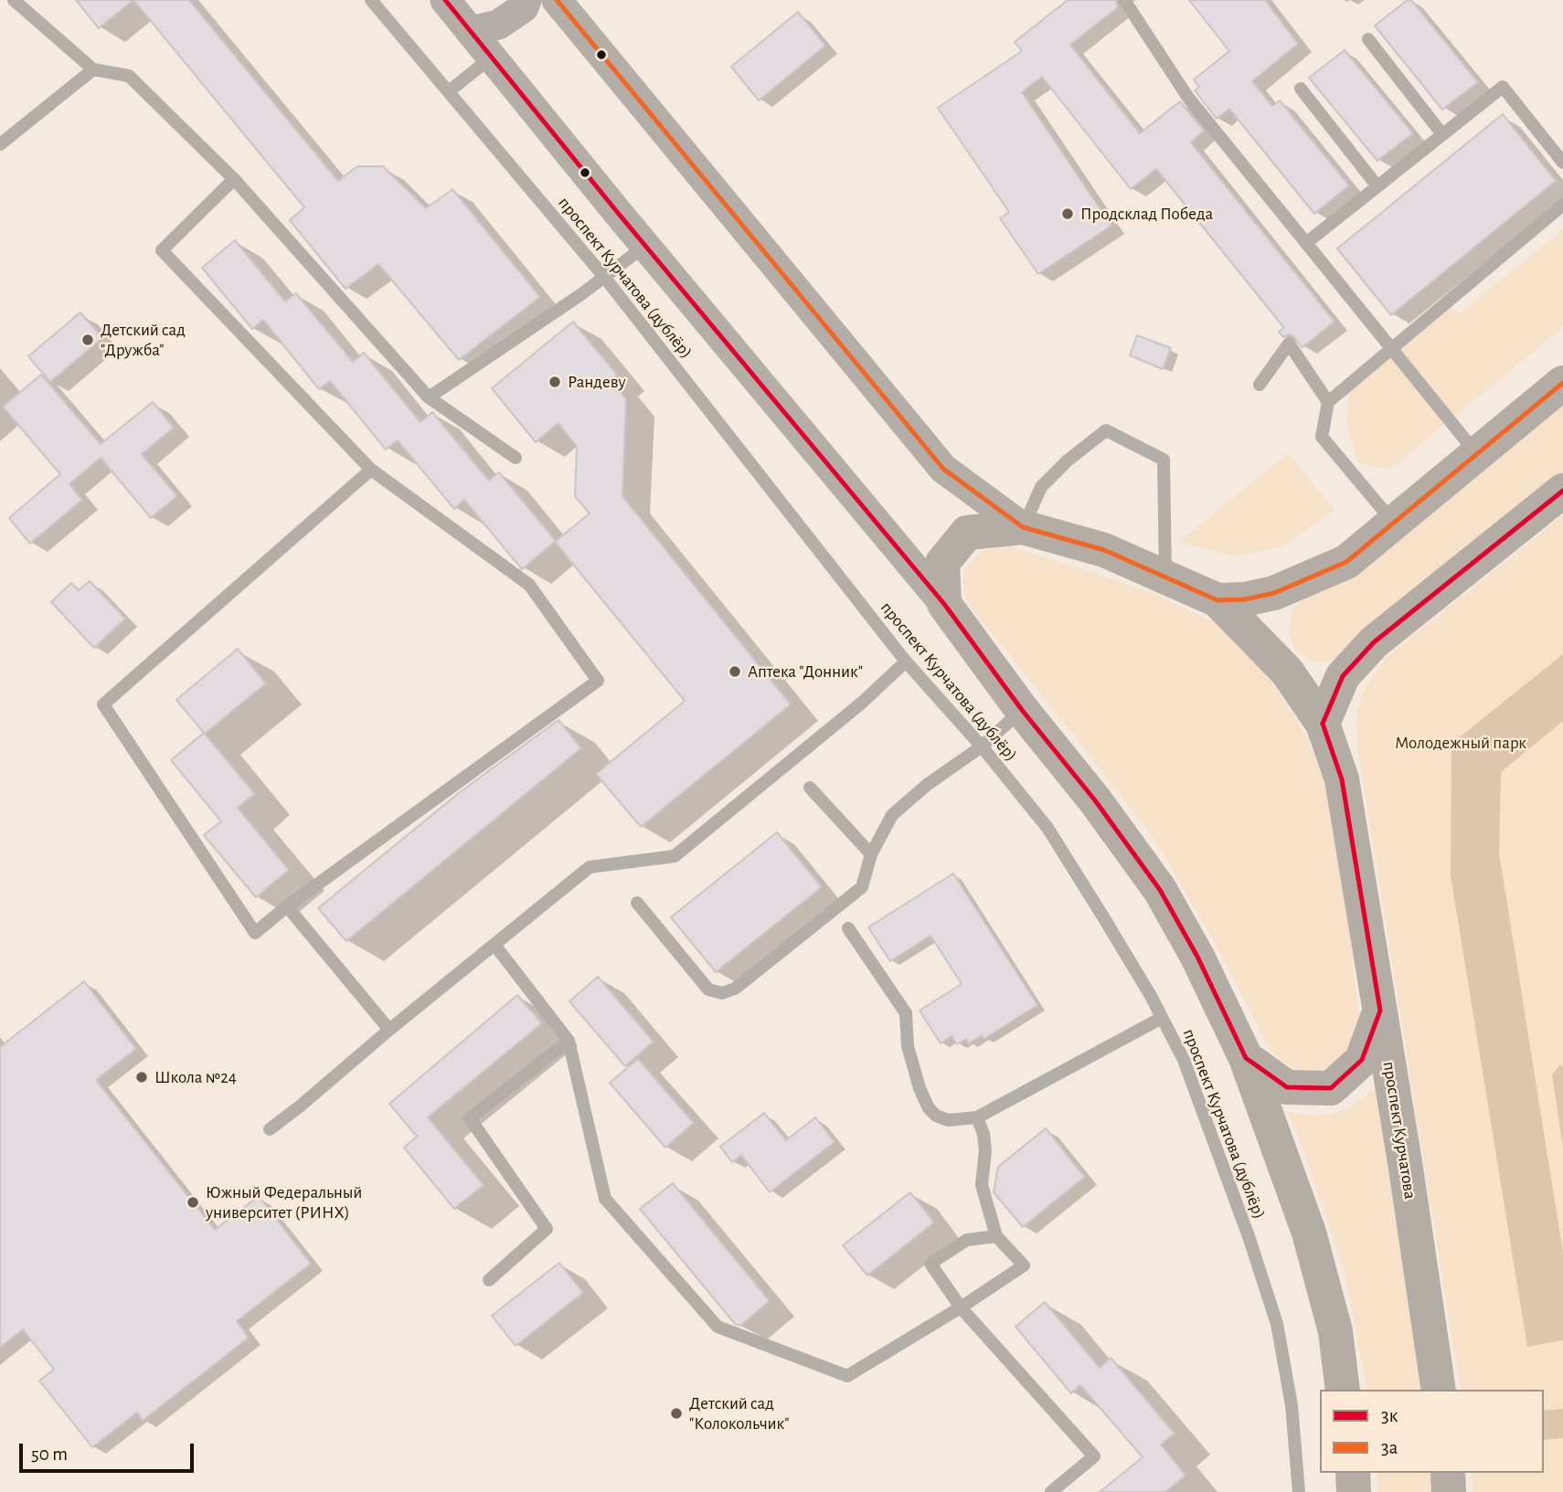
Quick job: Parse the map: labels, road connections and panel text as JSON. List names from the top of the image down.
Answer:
{
  "streets": {
    "main road": ["проспект Курчатова"],
    "lane": ["проспект Курчатова (дублёр)"]
  },
  "parks": ["Молодежный парк"],
  "places": [
    "Продсклад Победа",
    "Детский сад \"Дружба\"",
    "Рандеву",
    "Аптека \"Донник\"",
    "Школа №24",
    "Южный Федеральный университет (РИНХ)",
    "Детский сад \"Колокольчик\""
  ],
  "lines": ["transit line 3к", "transit line 3а"],
  "legend": ["3к", "3а"],
  "scale_bar": "50 m"
}
